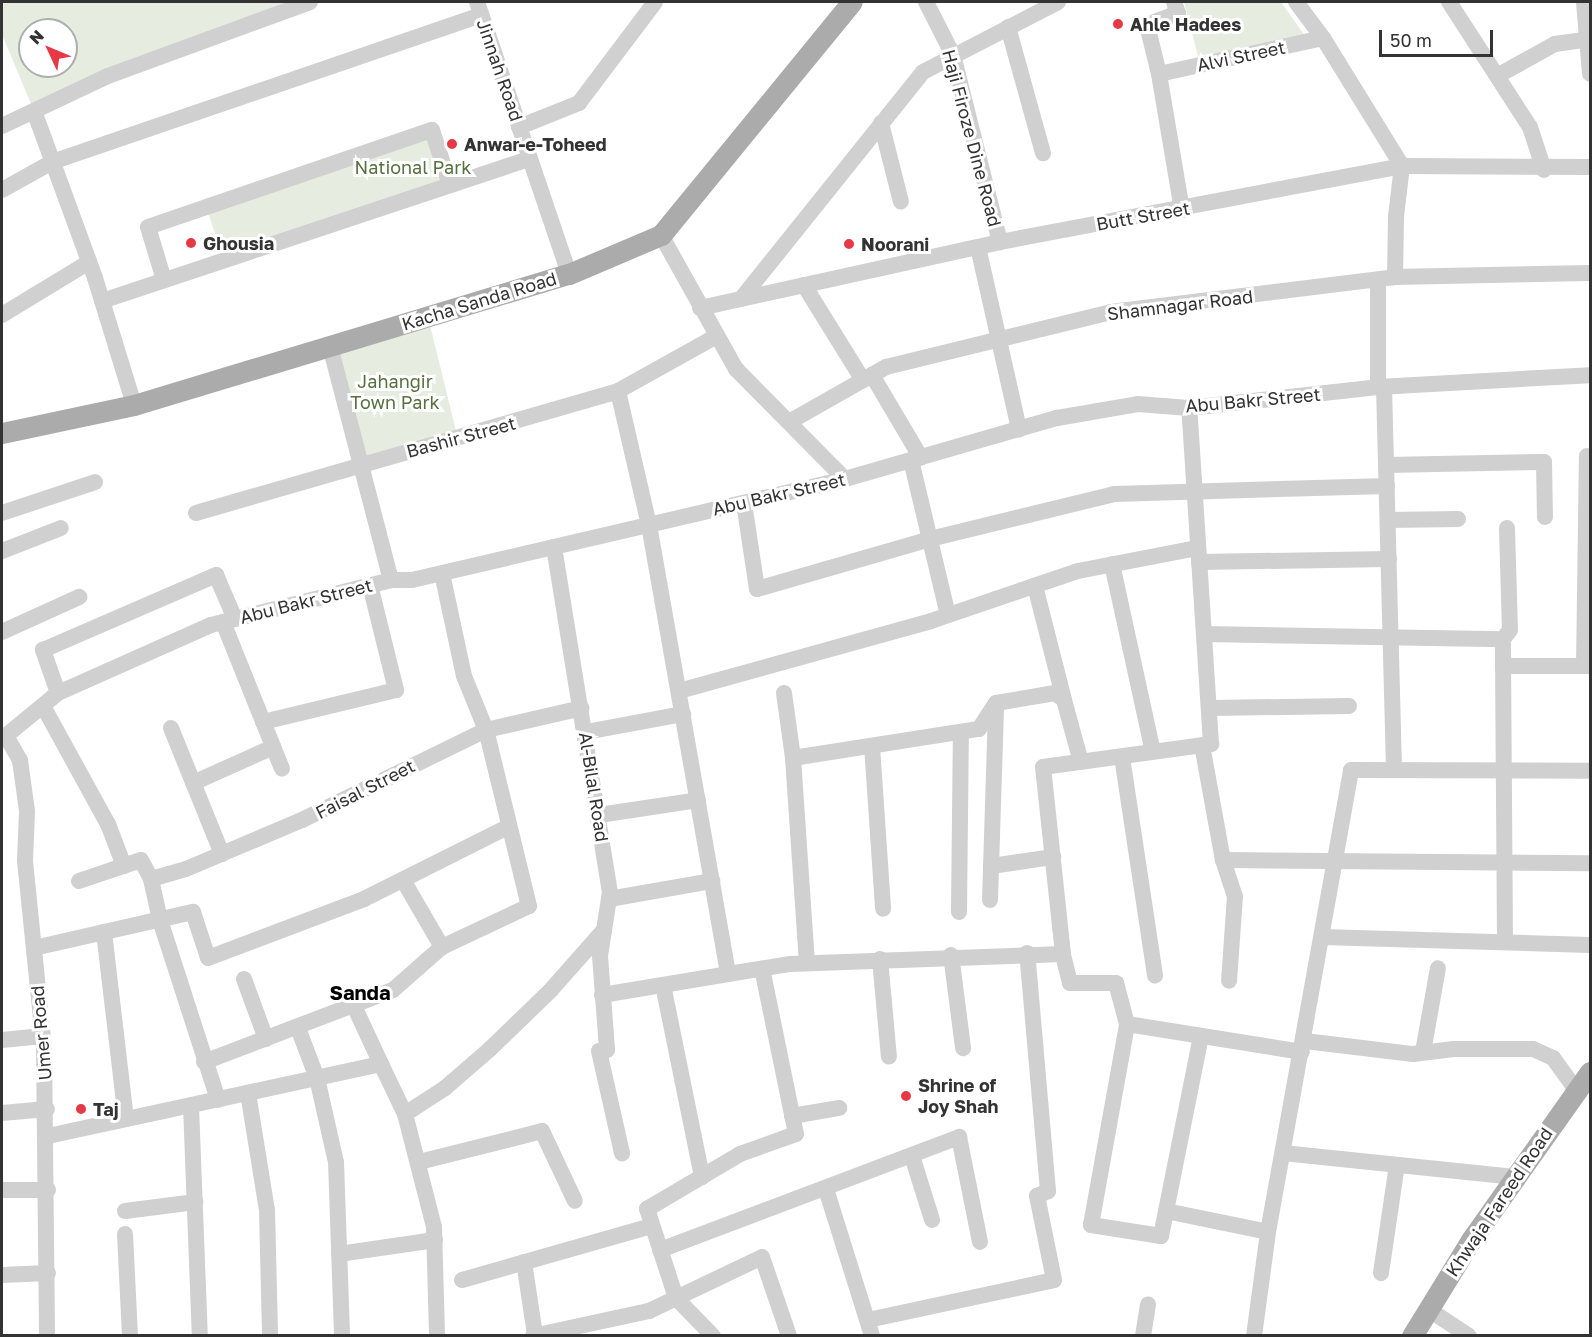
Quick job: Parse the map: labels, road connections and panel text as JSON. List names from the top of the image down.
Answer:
{
  "streets": {
    "main road": ["Kacha Sanda Road", "Khwaja Fareed Road"],
    "street": [
      "Alvi Street",
      "Jinnah Road",
      "Haji Firoze Dine Road",
      "Butt Street",
      "Shamnagar Road",
      "Abu Bakr Street",
      "Bashir Street",
      "Al-Bilal Road",
      "Faisal Street",
      "Umer Road"
    ]
  },
  "crossings": [
    ["Jinnah Road", "Kacha Sanda Road"],
    ["Haji Firoze Dine Road", "Butt Street"],
    ["Abu Bakr Street", "Al-Bilal Road"],
    ["Abu Bakr Street", "Umer Road"],
    ["Al-Bilal Road", "Faisal Street"]
  ],
  "districts": ["Sanda"],
  "parks": ["National Park", "Jahangir Town Park"],
  "places": [
    "Ahle Hadees",
    "Anwar-e-Toheed",
    "Ghousia",
    "Noorani",
    "Shrine of Joy Shah",
    "Taj"
  ],
  "scale_bar": "50 m",
  "north": "top left"
}
